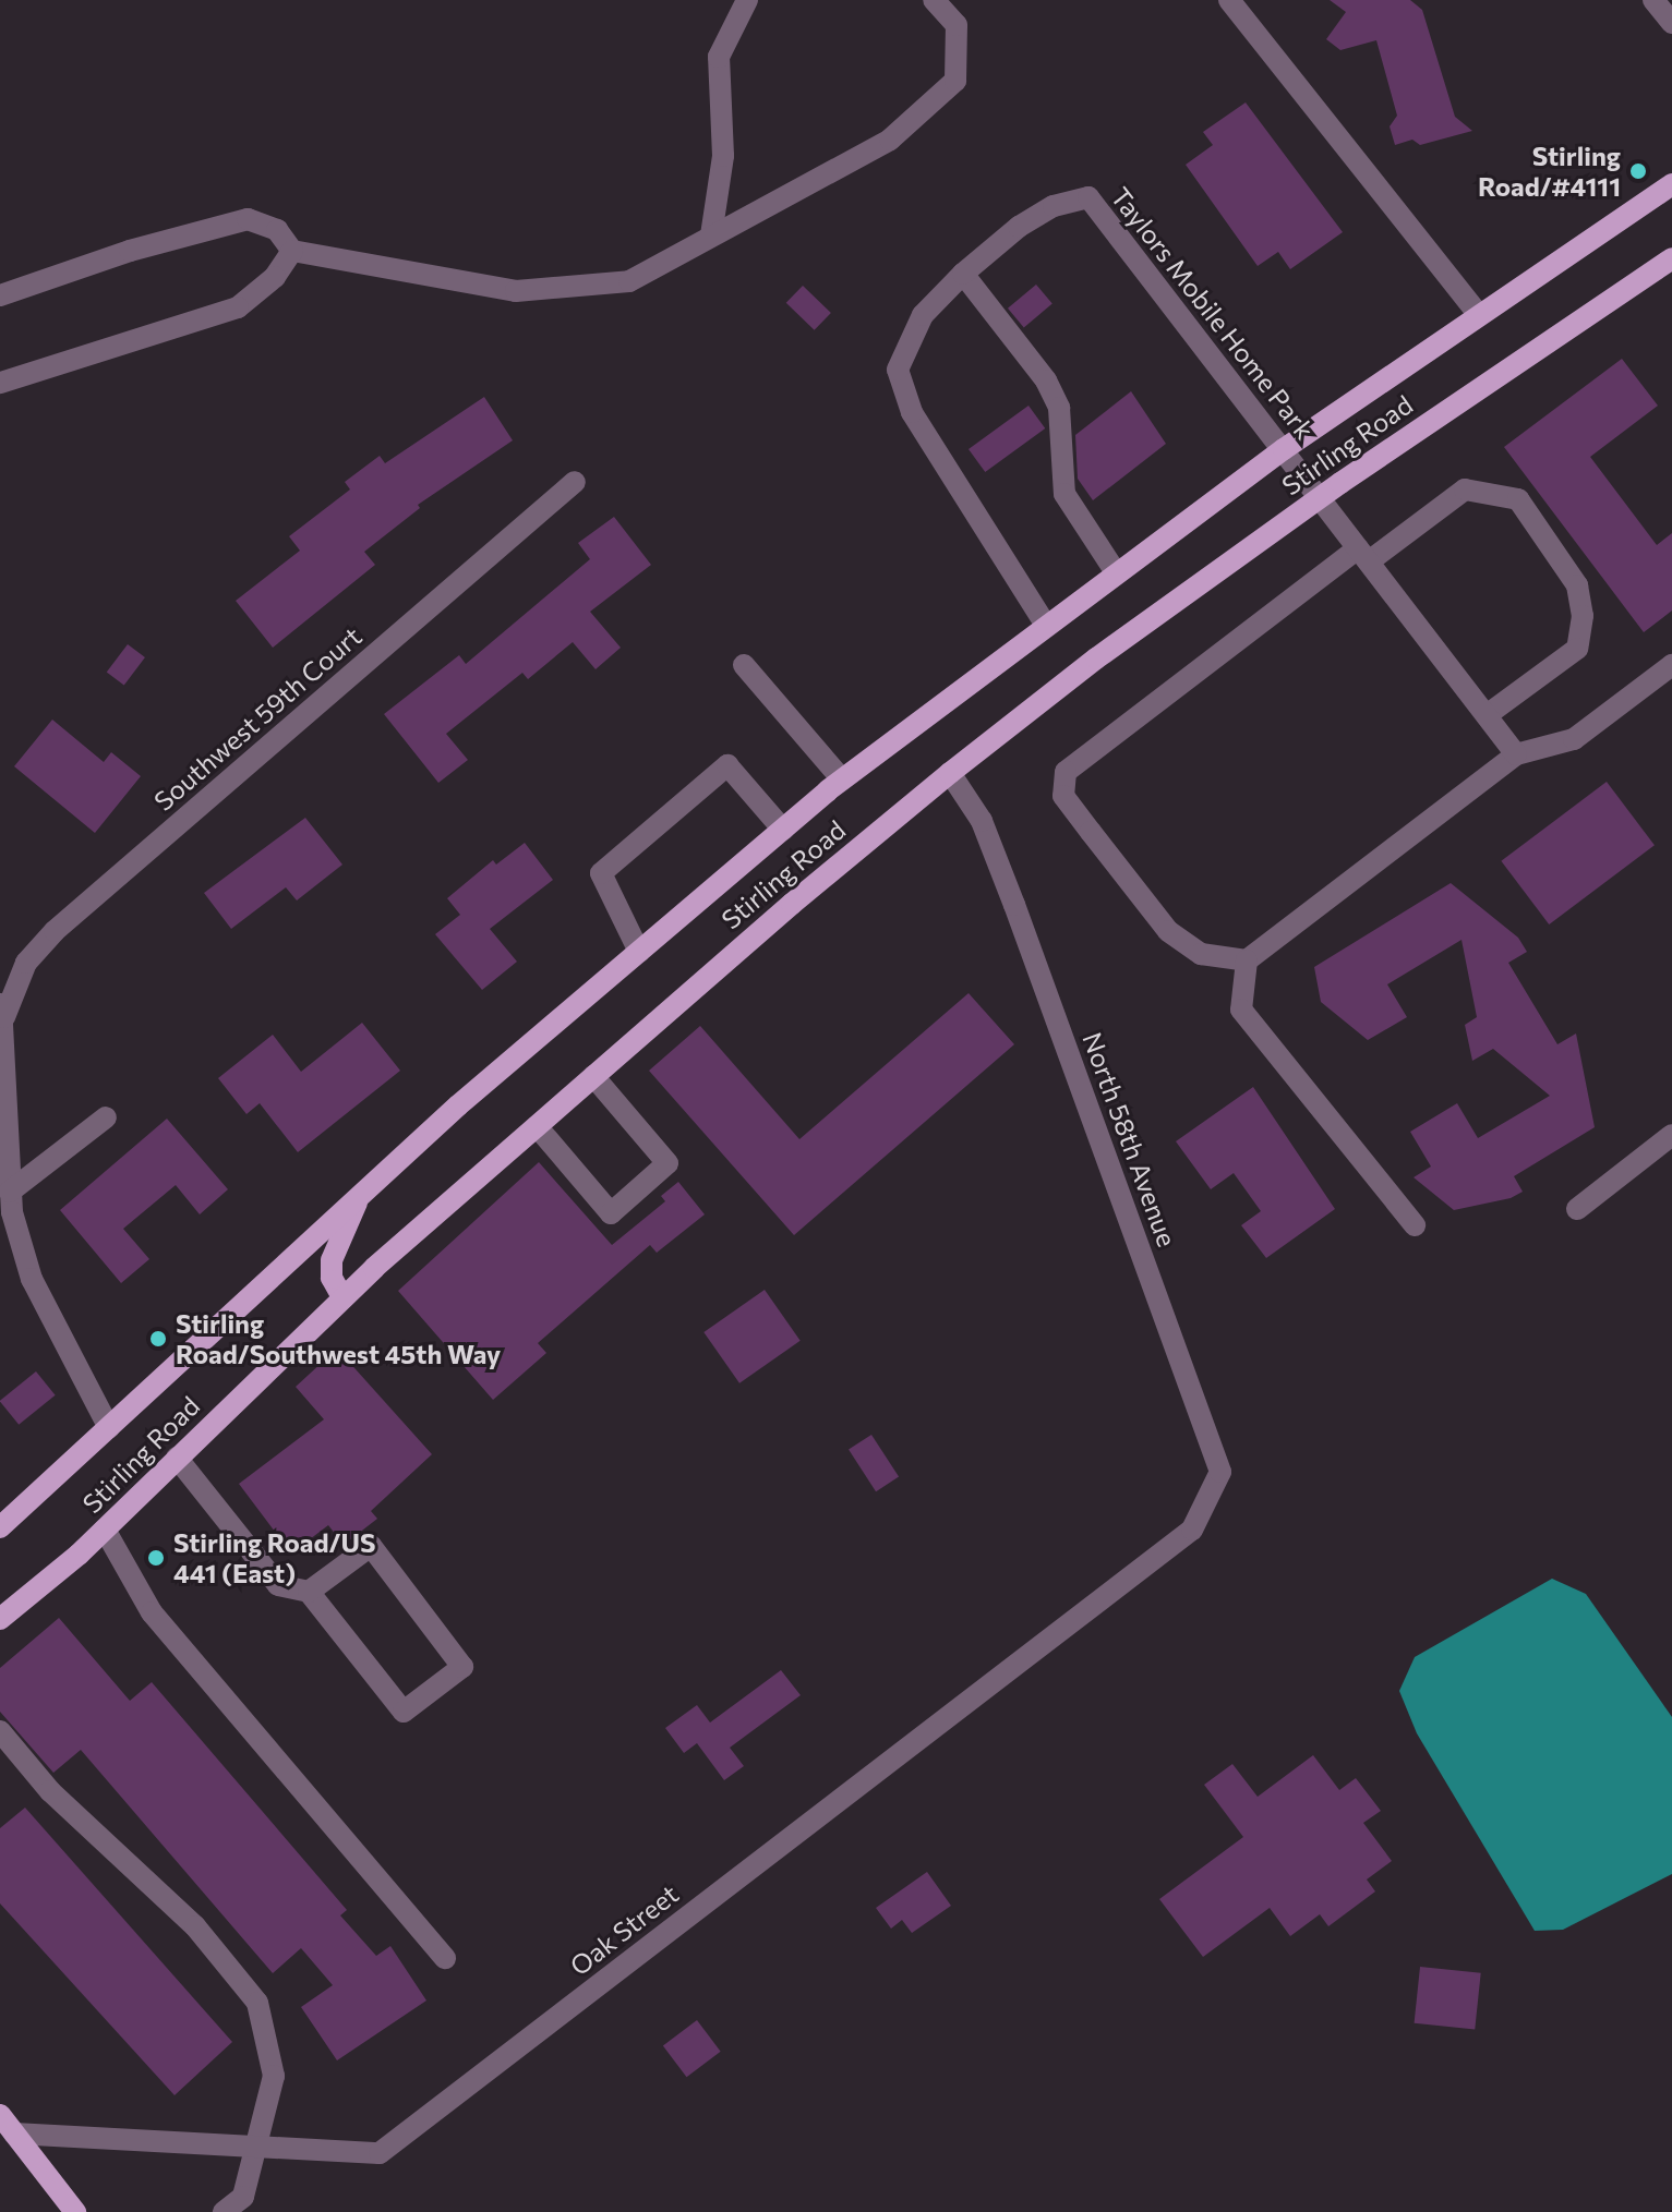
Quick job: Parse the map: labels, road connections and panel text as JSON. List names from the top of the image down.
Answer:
{
  "streets": {
    "main road": ["Stirling Road"],
    "street": [
      "Taylors Mobile Home Park",
      "Southwest 59th Court",
      "North 58th Avenue",
      "Oak Street"
    ]
  },
  "crossings": [
    ["Taylors Mobile Home Park", "Stirling Road"],
    ["Stirling Road", "North 58th Avenue"],
    ["North 58th Avenue", "Oak Street"]
  ],
  "places": ["Stirling Road/#4111", "Stirling Road/Southwest 45th Way", "Stirling Road/US 441 (East)"]
}
